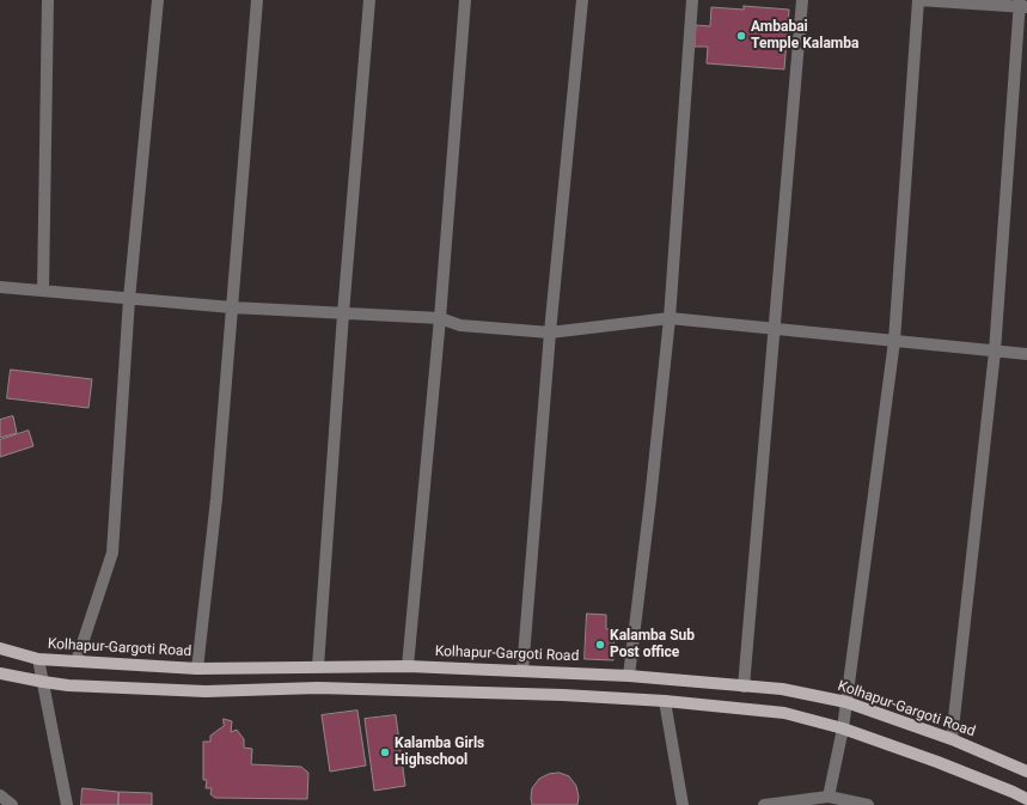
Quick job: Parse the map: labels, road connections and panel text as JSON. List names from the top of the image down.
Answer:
{
  "streets": {
    "main road": ["Kolhapur-Gargoti Road"]
  },
  "places": ["Ambabai Temple Kalamba", "Kalamba Sub Post office", "Kalamba Girls Highschool"]
}
